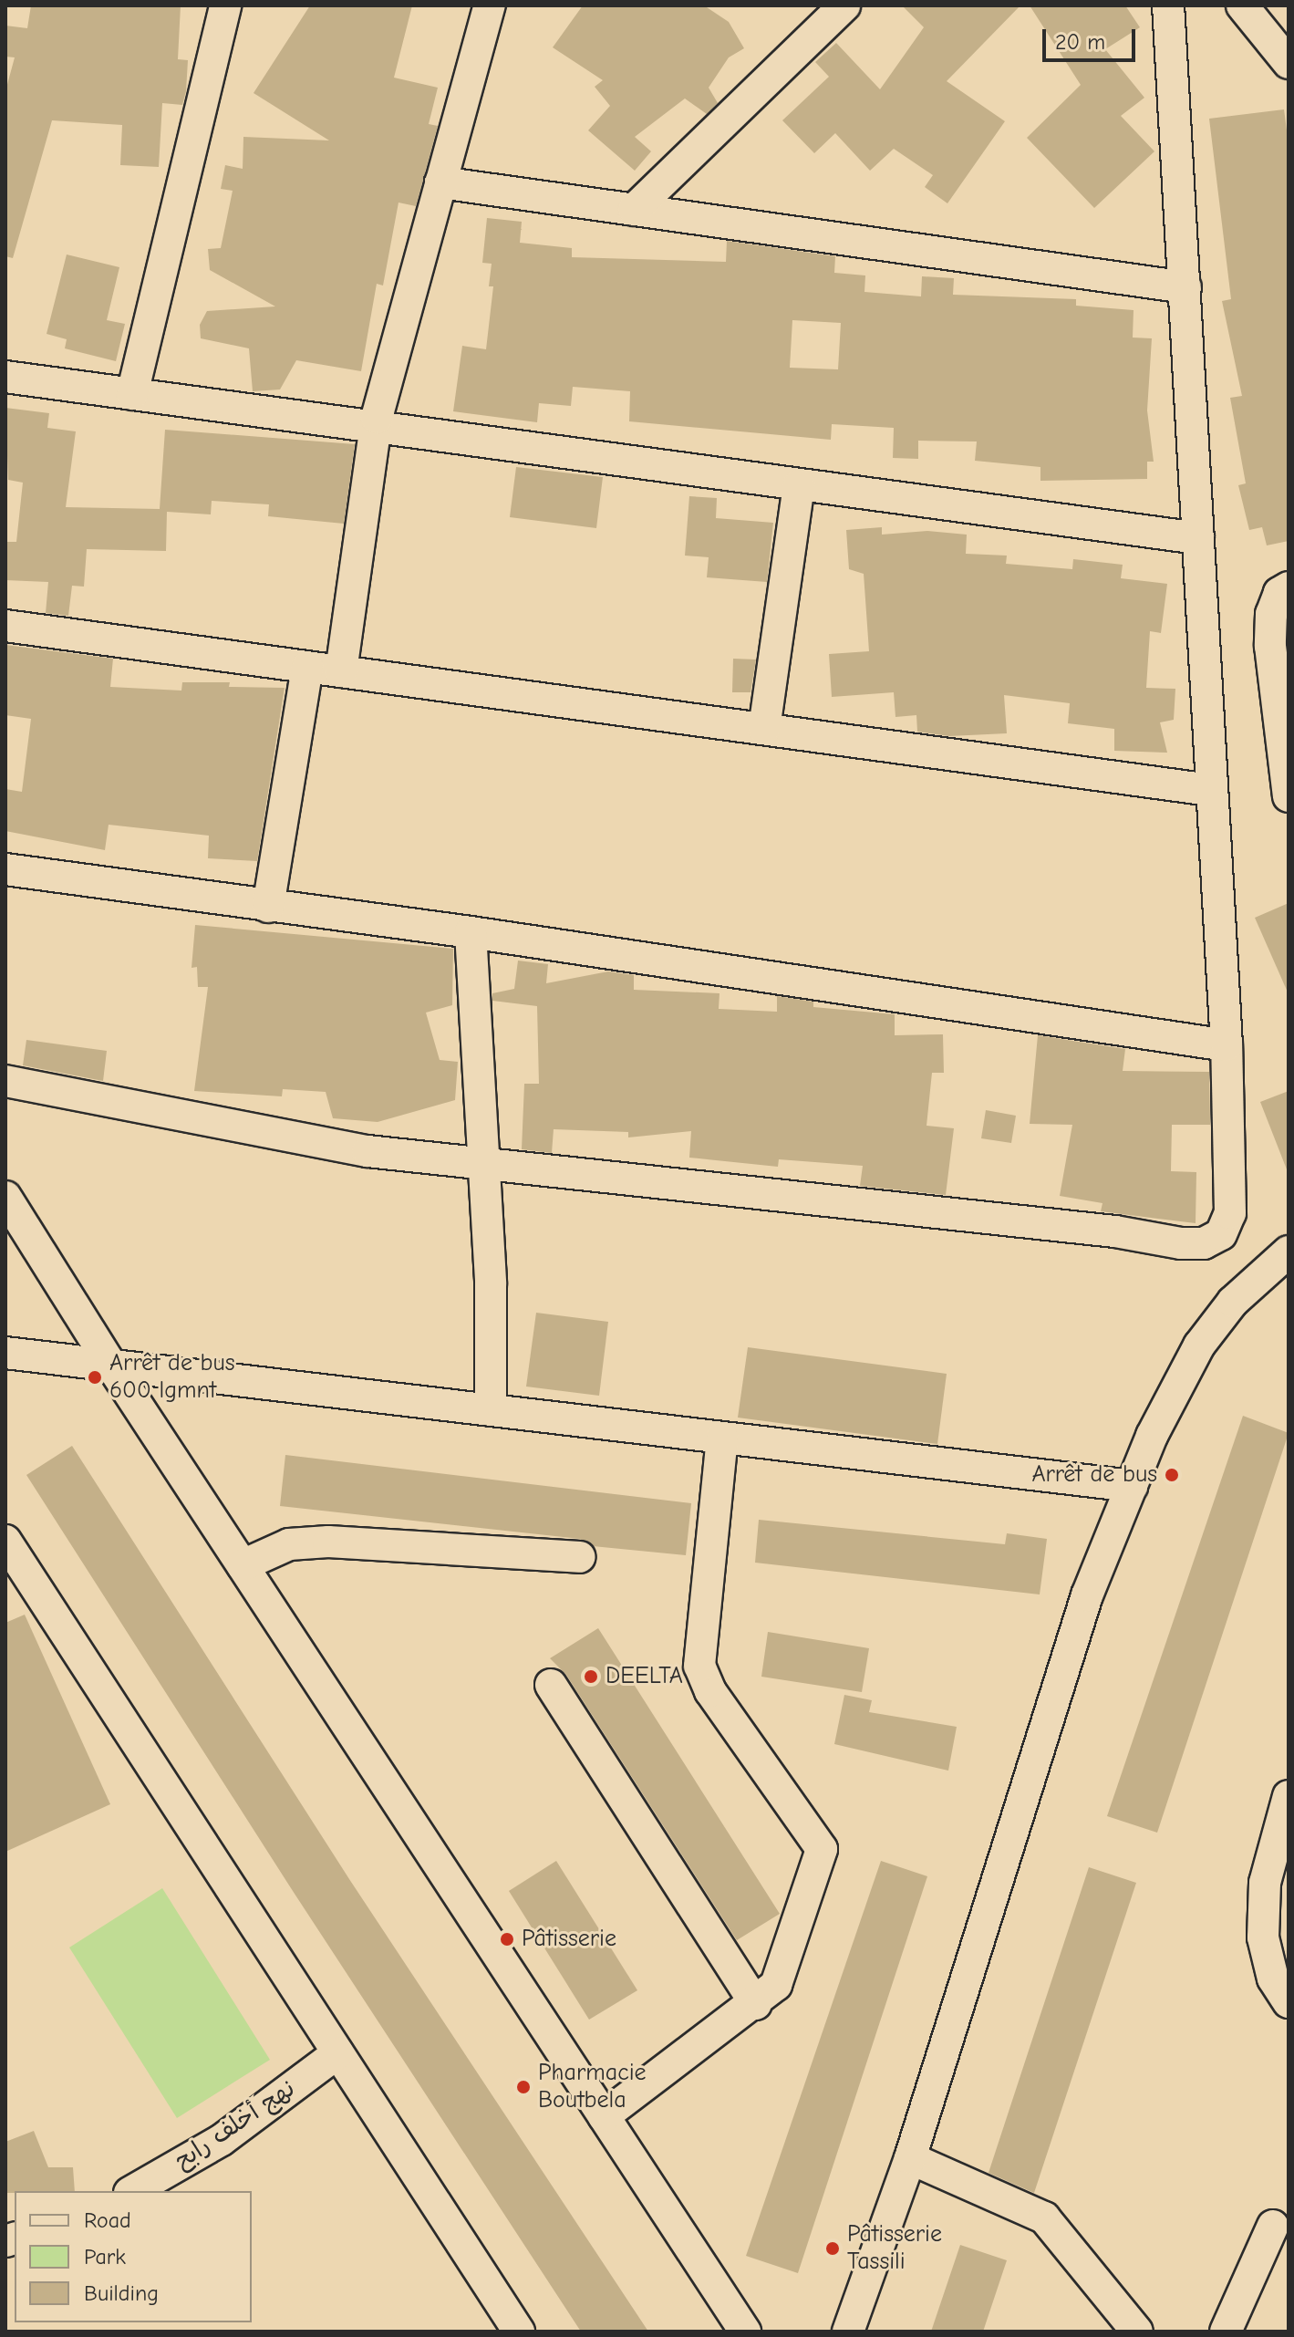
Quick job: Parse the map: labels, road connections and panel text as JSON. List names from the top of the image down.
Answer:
{
  "streets": {
    "street": ["نهج أخلف رابح"]
  },
  "places": [
    "Arrêt de bus 600 lgmnt",
    "Arrêt de bus",
    "DEELTA",
    "Pâtisserie",
    "Pharmacie Boutbela",
    "Pâtisserie Tassili"
  ],
  "legend": ["Road", "Park", "Building"],
  "scale_bar": "20 m"
}
